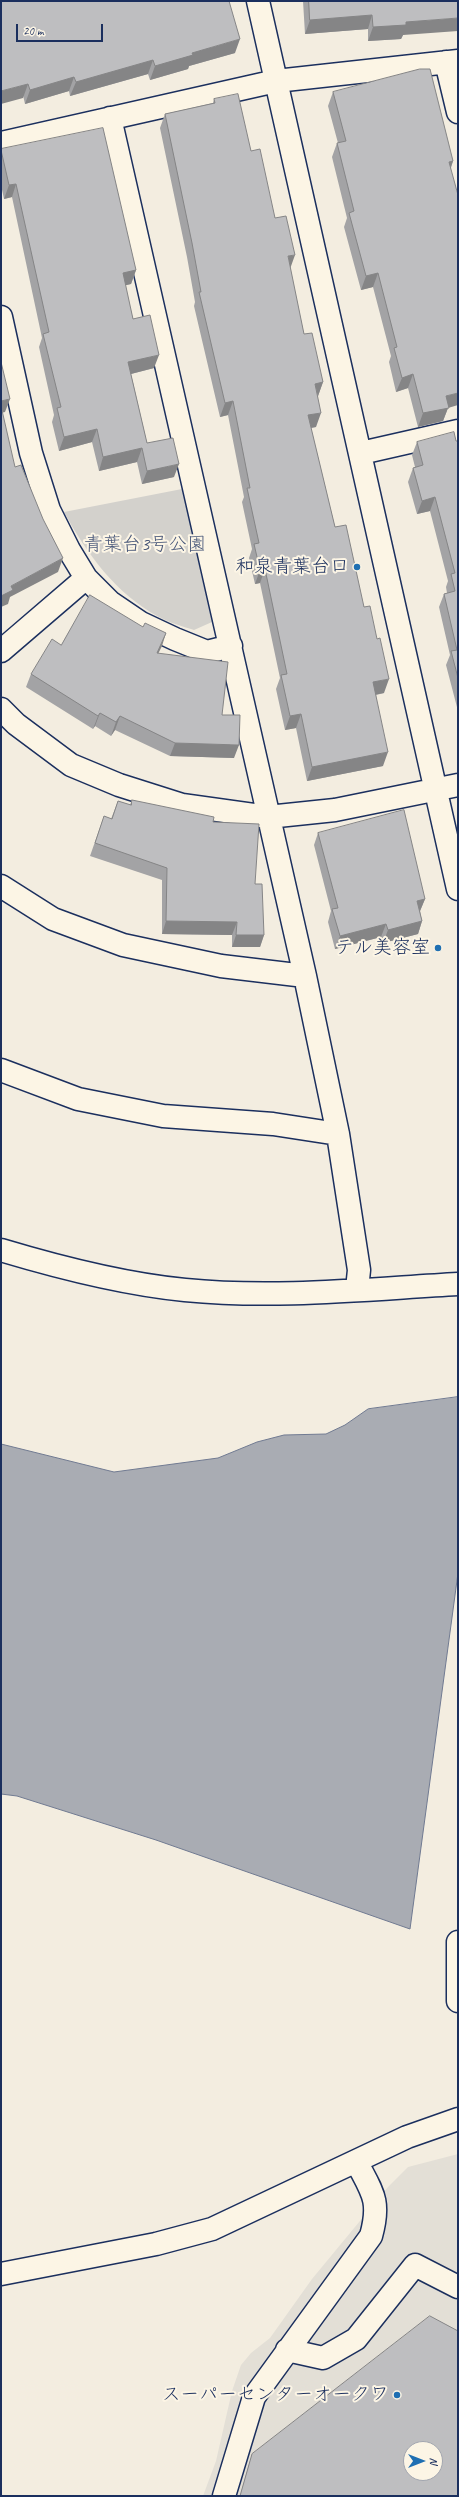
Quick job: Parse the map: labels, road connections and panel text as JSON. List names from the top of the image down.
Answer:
{
  "parks": ["青葉台3号公園"],
  "places": ["和泉青葉台口", "テル美容室", "スーパーセンターオークワ"],
  "scale_bar": "20 m",
  "north": "right"
}
